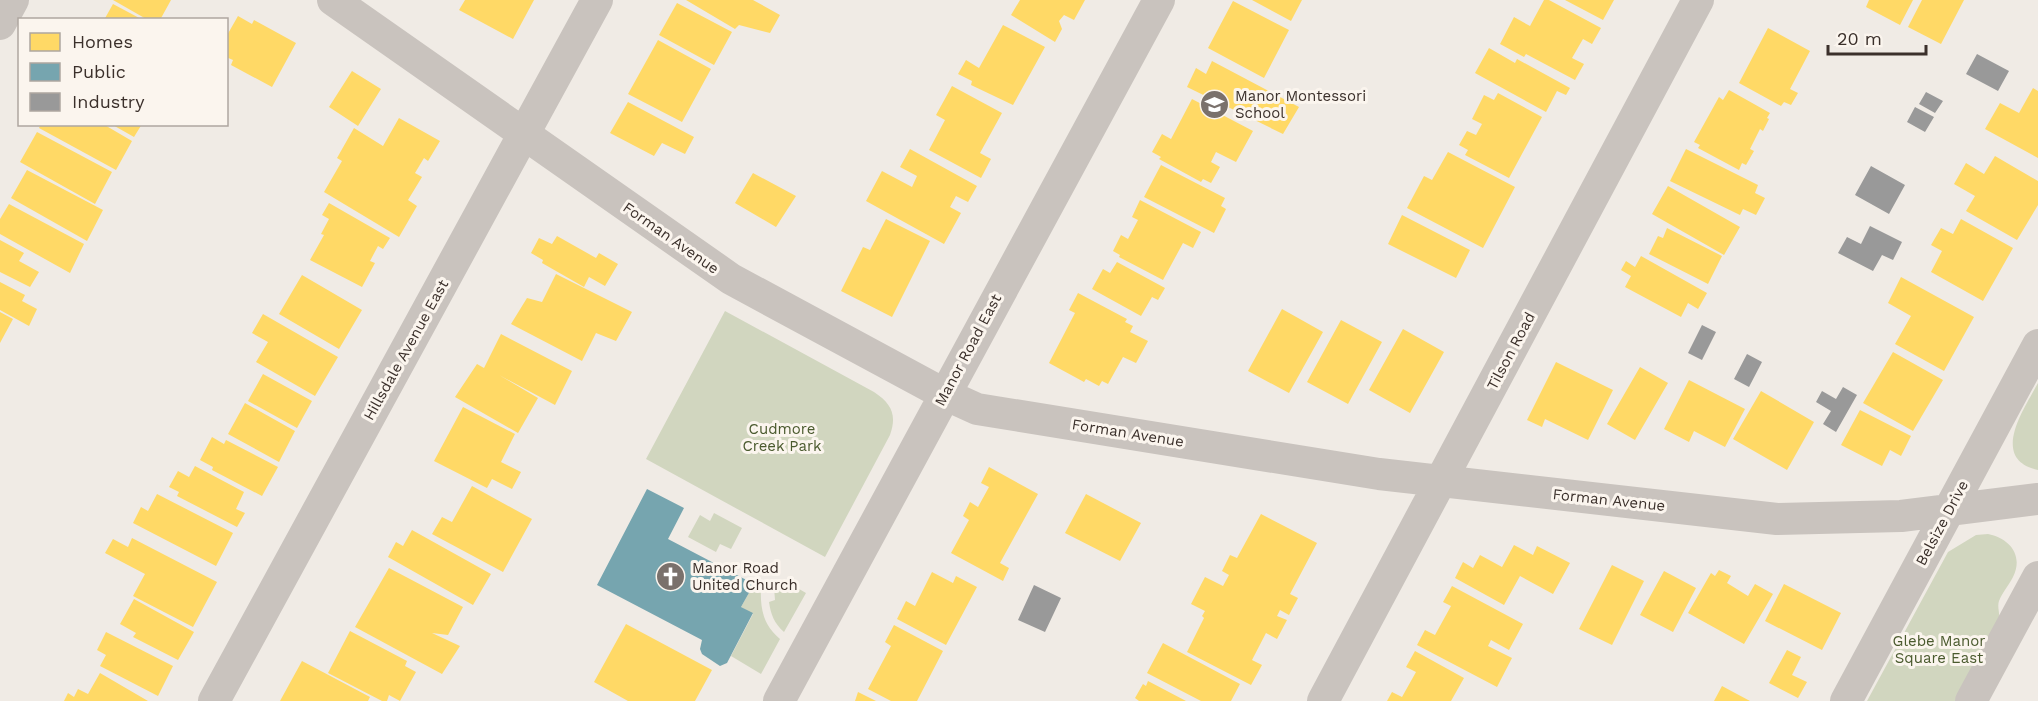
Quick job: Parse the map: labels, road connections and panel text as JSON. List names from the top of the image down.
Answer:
{
  "streets": {
    "street": [
      "Forman Avenue",
      "Hillsdale Avenue East",
      "Manor Road East",
      "Tilson Road",
      "Belsize Drive"
    ]
  },
  "crossings": [
    ["Forman Avenue", "Hillsdale Avenue East"],
    ["Forman Avenue", "Manor Road East"],
    ["Forman Avenue", "Tilson Road"],
    ["Forman Avenue", "Belsize Drive"]
  ],
  "parks": ["Cudmore Creek Park", "Glebe Manor Square East"],
  "places": {
    "school or university": ["Manor Montessori School"],
    "church": ["Manor Road United Church"]
  },
  "legend": ["Homes", "Public", "Industry"],
  "scale_bar": "20 m"
}
